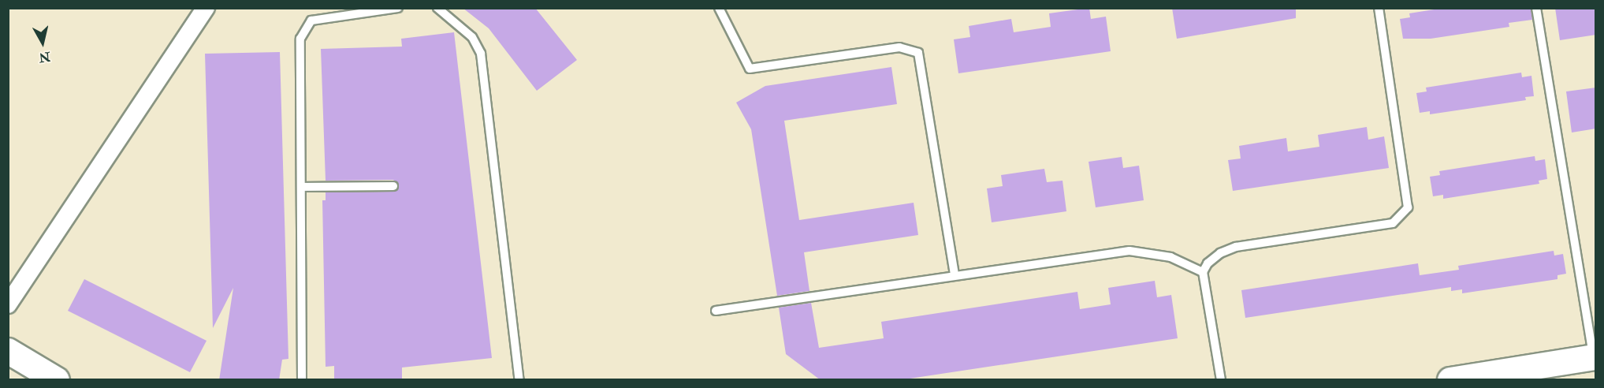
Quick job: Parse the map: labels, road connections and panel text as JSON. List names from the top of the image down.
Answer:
{
  "north": "bottom"
}
